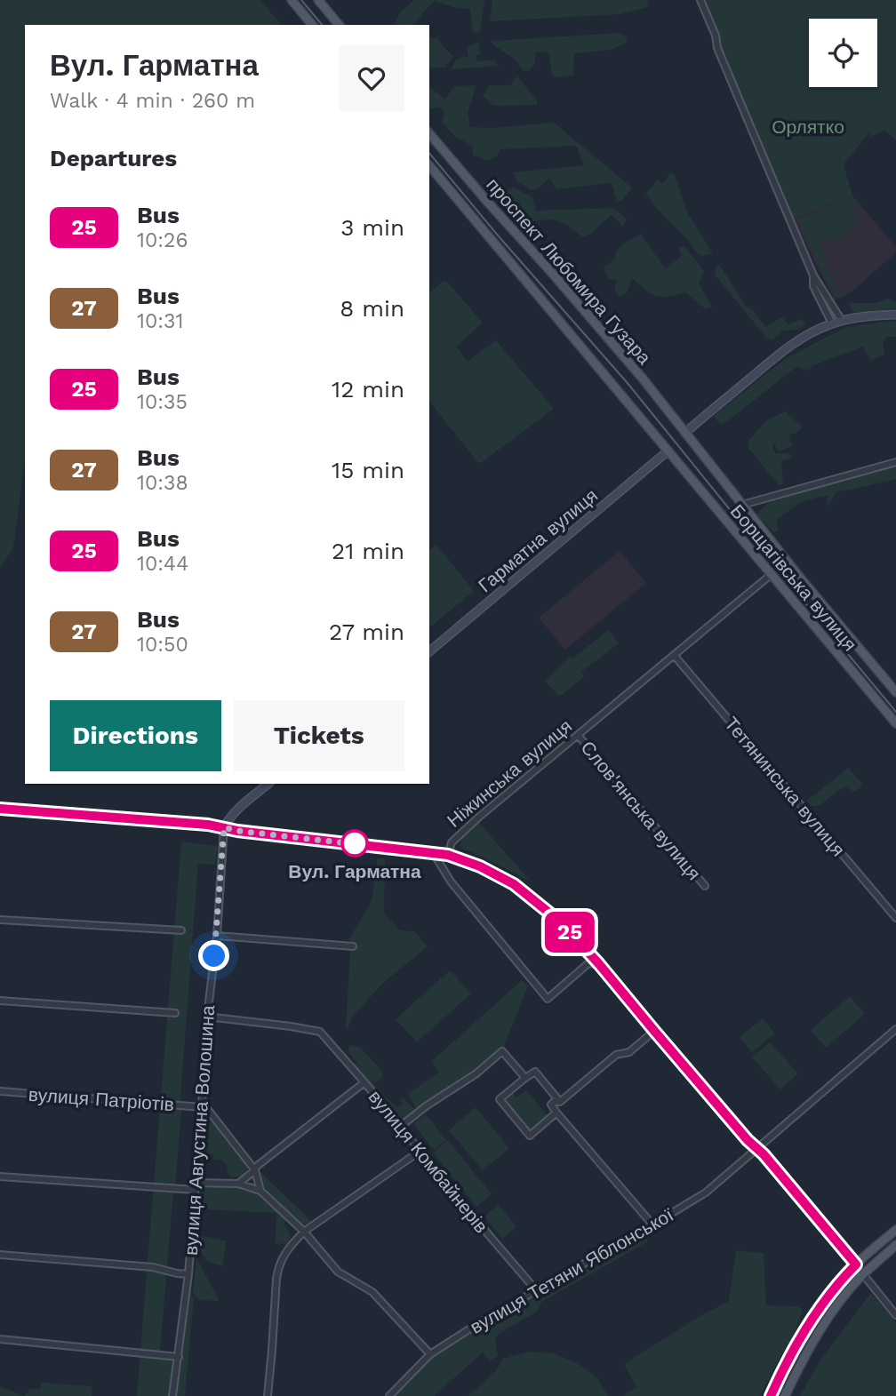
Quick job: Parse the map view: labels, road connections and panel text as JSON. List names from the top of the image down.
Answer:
{
  "streets": {
    "main road": [
      "проспект Любомира Гузара",
      "Гарматна вулиця",
      "Борщагівська вулиця",
      "Ніжинська вулиця"
    ],
    "street": [
      "Тетянинська вулиця",
      "Слов'янська вулиця",
      "вулиця Патріотів",
      "вулиця Августина Волошина",
      "вулиця Комбайнерів",
      "вулиця Тетяни Яблонської"
    ]
  },
  "crossings": [
    ["проспект Любомира Гузара", "Гарматна вулиця"],
    ["проспект Любомира Гузара", "Борщагівська вулиця"],
    ["Гарматна вулиця", "Борщагівська вулиця"],
    ["Борщагівська вулиця", "Ніжинська вулиця"],
    ["Ніжинська вулиця", "Тетянинська вулиця"],
    ["Ніжинська вулиця", "Слов'янська вулиця"],
    ["Ніжинська вулиця", "вулиця Августина Волошина"],
    ["вулиця Патріотів", "вулиця Августина Волошина"],
    ["вулиця Августина Волошина", "вулиця Комбайнерів"],
    ["вулиця Комбайнерів", "вулиця Тетяни Яблонської"]
  ],
  "parks": ["Орлятко"],
  "places": ["Вул. Гарматна"],
  "lines": ["bus line 25"],
  "page": {
    "on_map": "25",
    "heading": [
      ["Вул. Гарматна", "Walk · 4 min · 260 m"],
      "Departures"
    ],
    "list": [
      {
        "mark": "25",
        "name": "Bus",
        "note": "10:26",
        "value": "3 min"
      },
      {
        "mark": "27",
        "name": "Bus",
        "note": "10:31",
        "value": "8 min"
      },
      {
        "mark": "25",
        "name": "Bus",
        "note": "10:35",
        "value": "12 min"
      },
      {
        "mark": "27",
        "name": "Bus",
        "note": "10:38",
        "value": "15 min"
      },
      {
        "mark": "25",
        "name": "Bus",
        "note": "10:44",
        "value": "21 min"
      },
      {
        "mark": "27",
        "name": "Bus",
        "note": "10:50",
        "value": "27 min"
      }
    ],
    "buttons": ["Directions", "Tickets"]
  }
}
